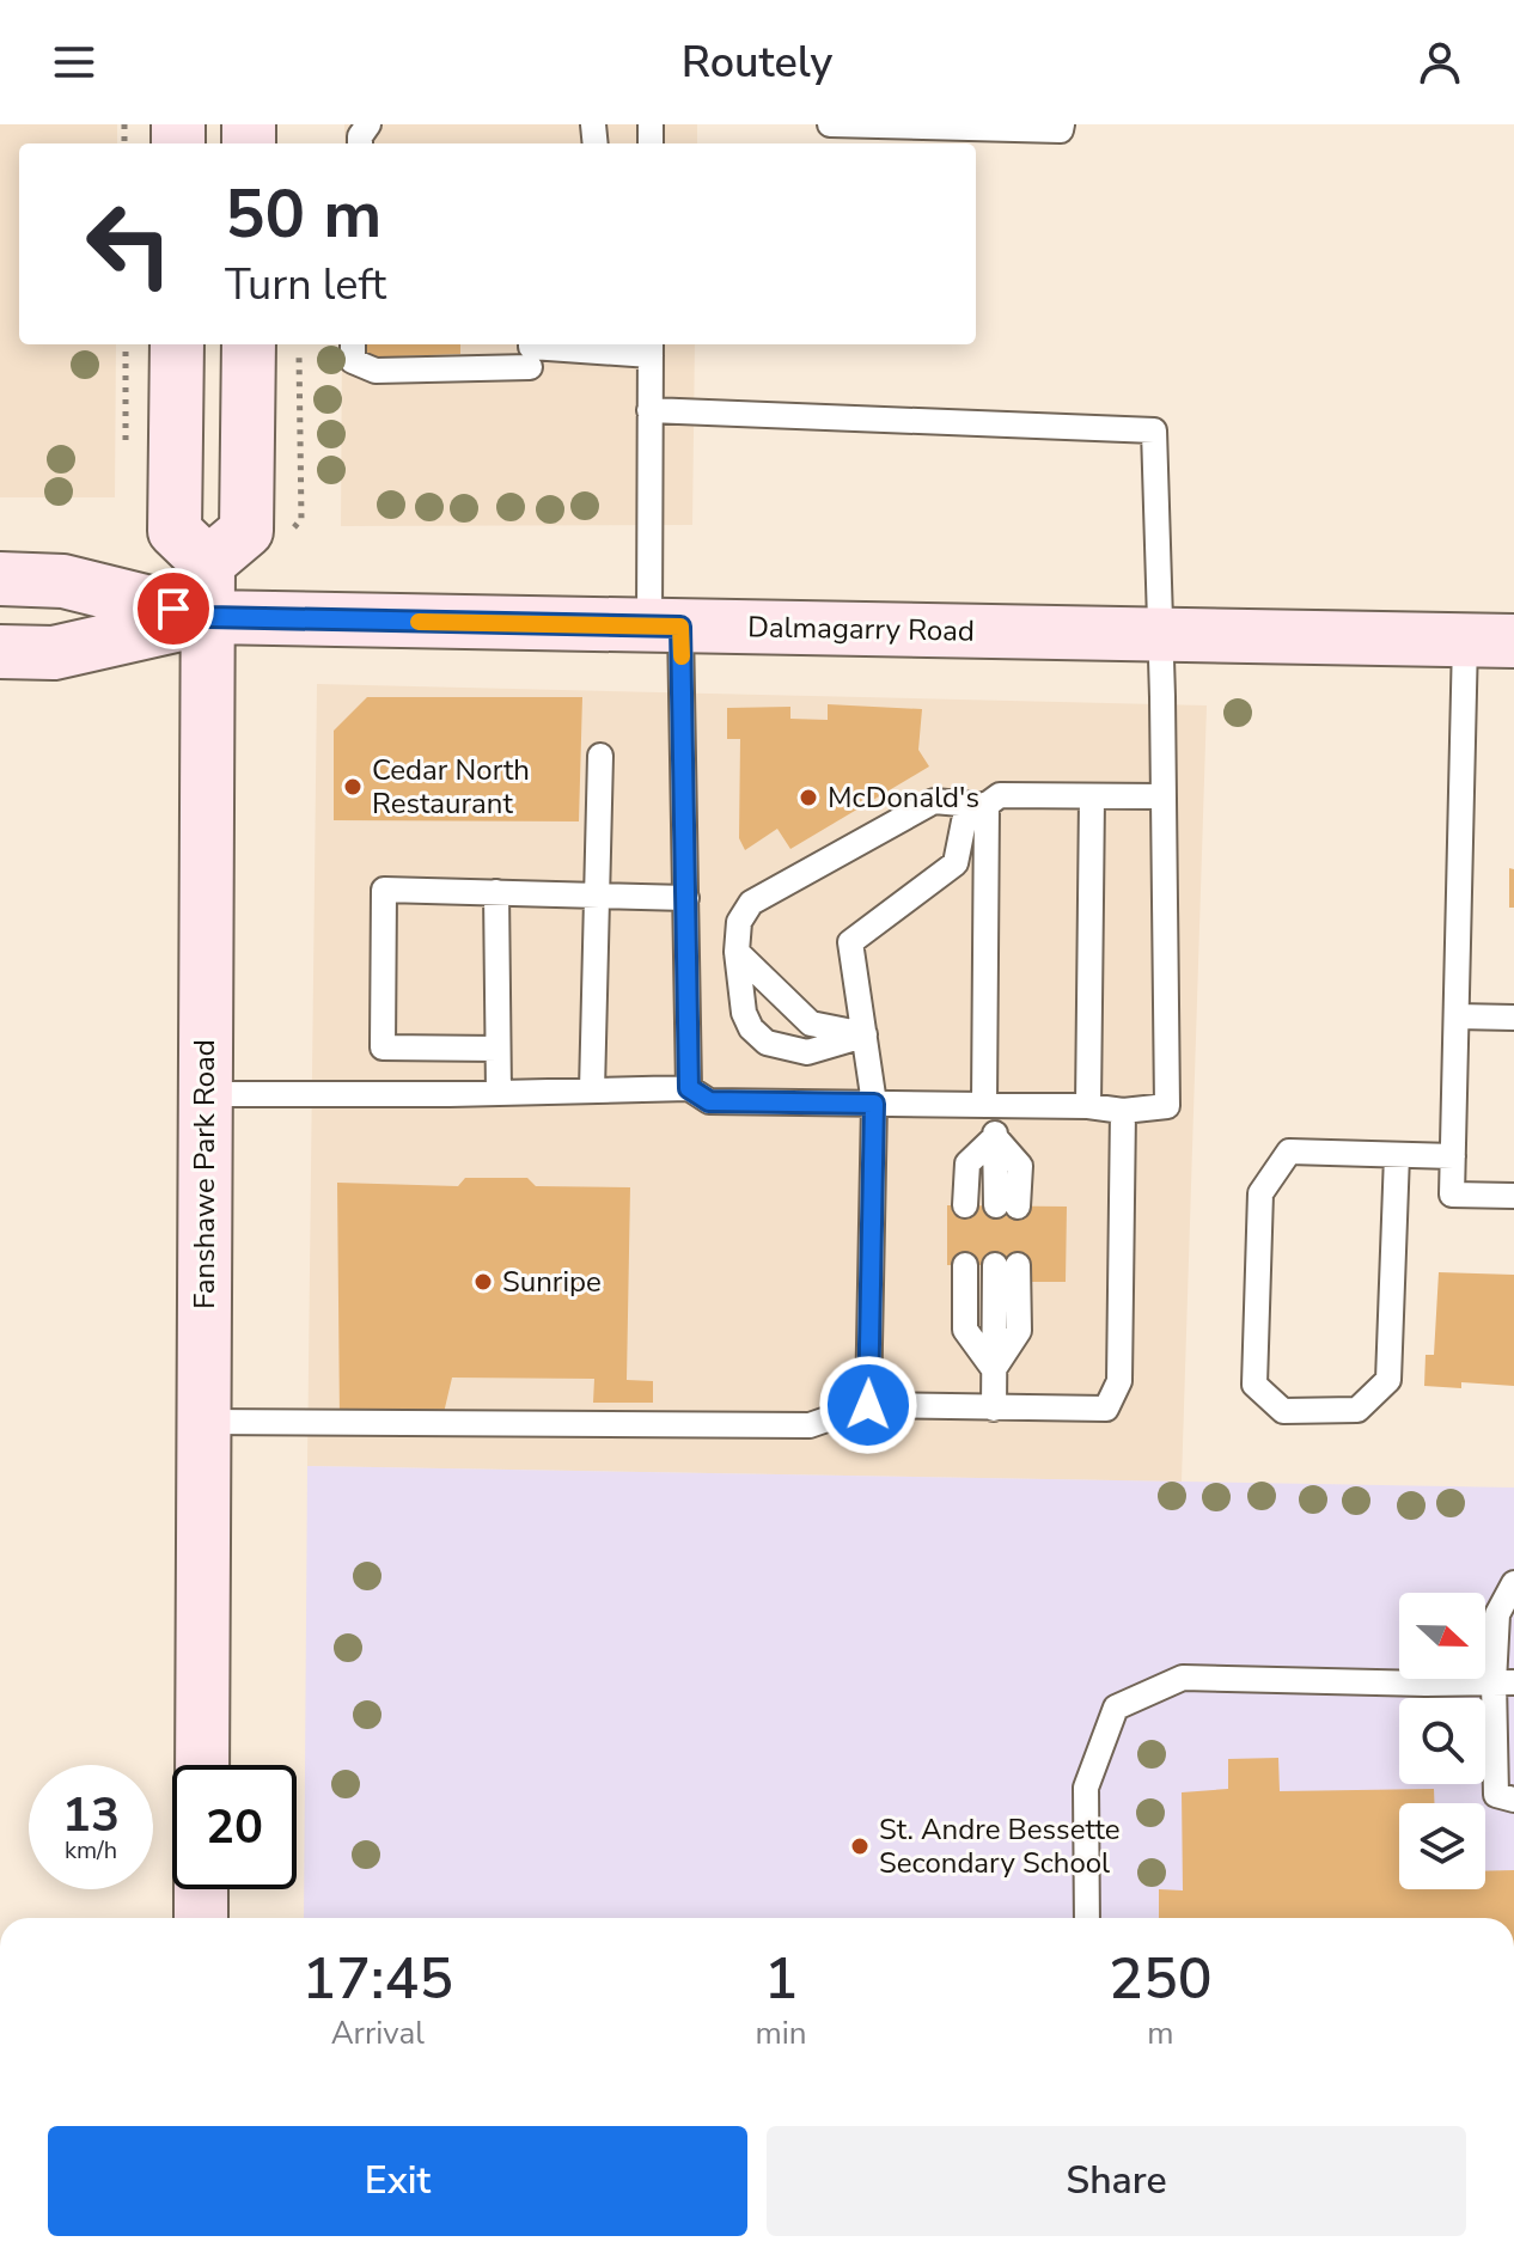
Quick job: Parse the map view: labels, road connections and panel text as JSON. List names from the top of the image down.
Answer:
{
  "streets": {
    "main road": ["Dalmagarry Road", "Fanshawe Park Road"]
  },
  "crossings": [
    ["Dalmagarry Road", "Fanshawe Park Road"]
  ],
  "places": [
    "Cedar North Restaurant",
    "McDonald's",
    "Sunripe",
    "St. Andre Bessette Secondary School"
  ],
  "north": "right",
  "page": {
    "header": "Routely",
    "turn": ["50 m", "Turn left"],
    "speed": "13 km/h",
    "limit": "20",
    "eta": [
      "17:45",
      "Arrival",
      "1",
      "min",
      "250",
      "m"
    ],
    "buttons": ["Exit", "Share"]
  }
}
